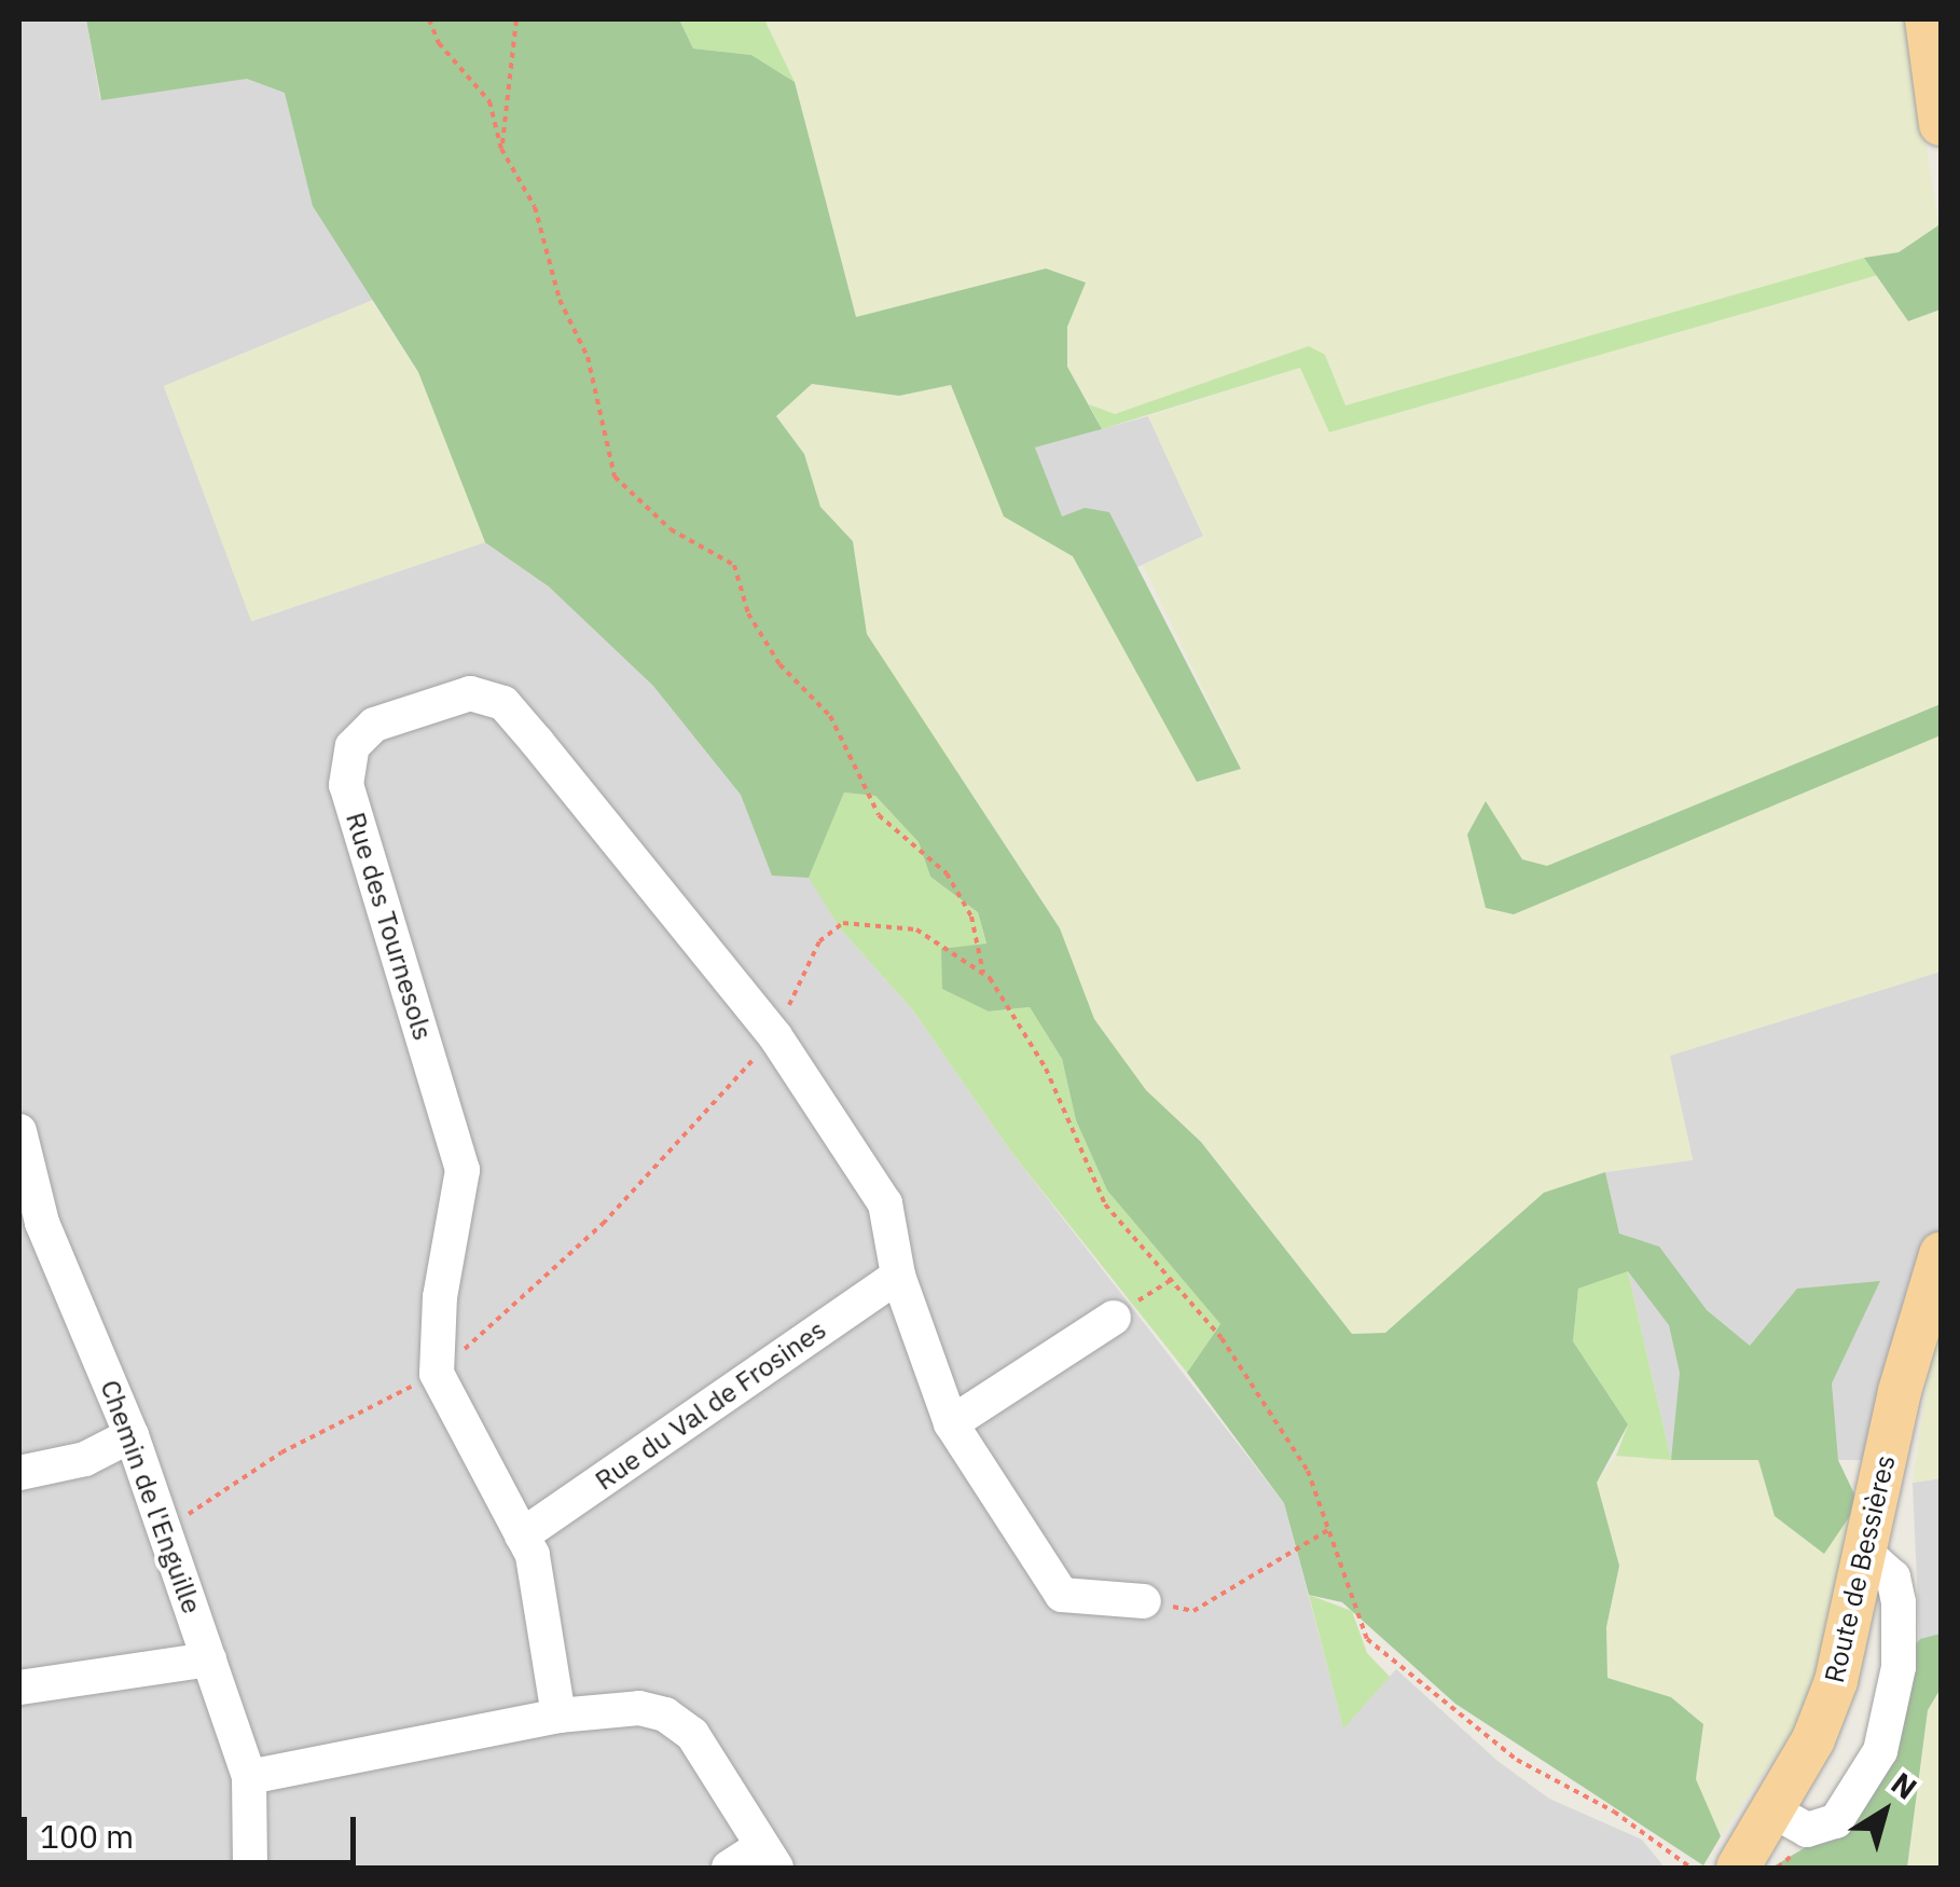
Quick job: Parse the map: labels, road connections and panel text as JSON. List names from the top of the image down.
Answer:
{
  "streets": {
    "main road": ["Route de Bessières"],
    "street": ["Rue des Tournesols", "Rue du Val de Frosines", "Chemin de l'Enguille"]
  },
  "crossings": [
    ["Rue des Tournesols", "Rue du Val de Frosines"]
  ],
  "scale_bar": "100 m",
  "north": "top right"
}
